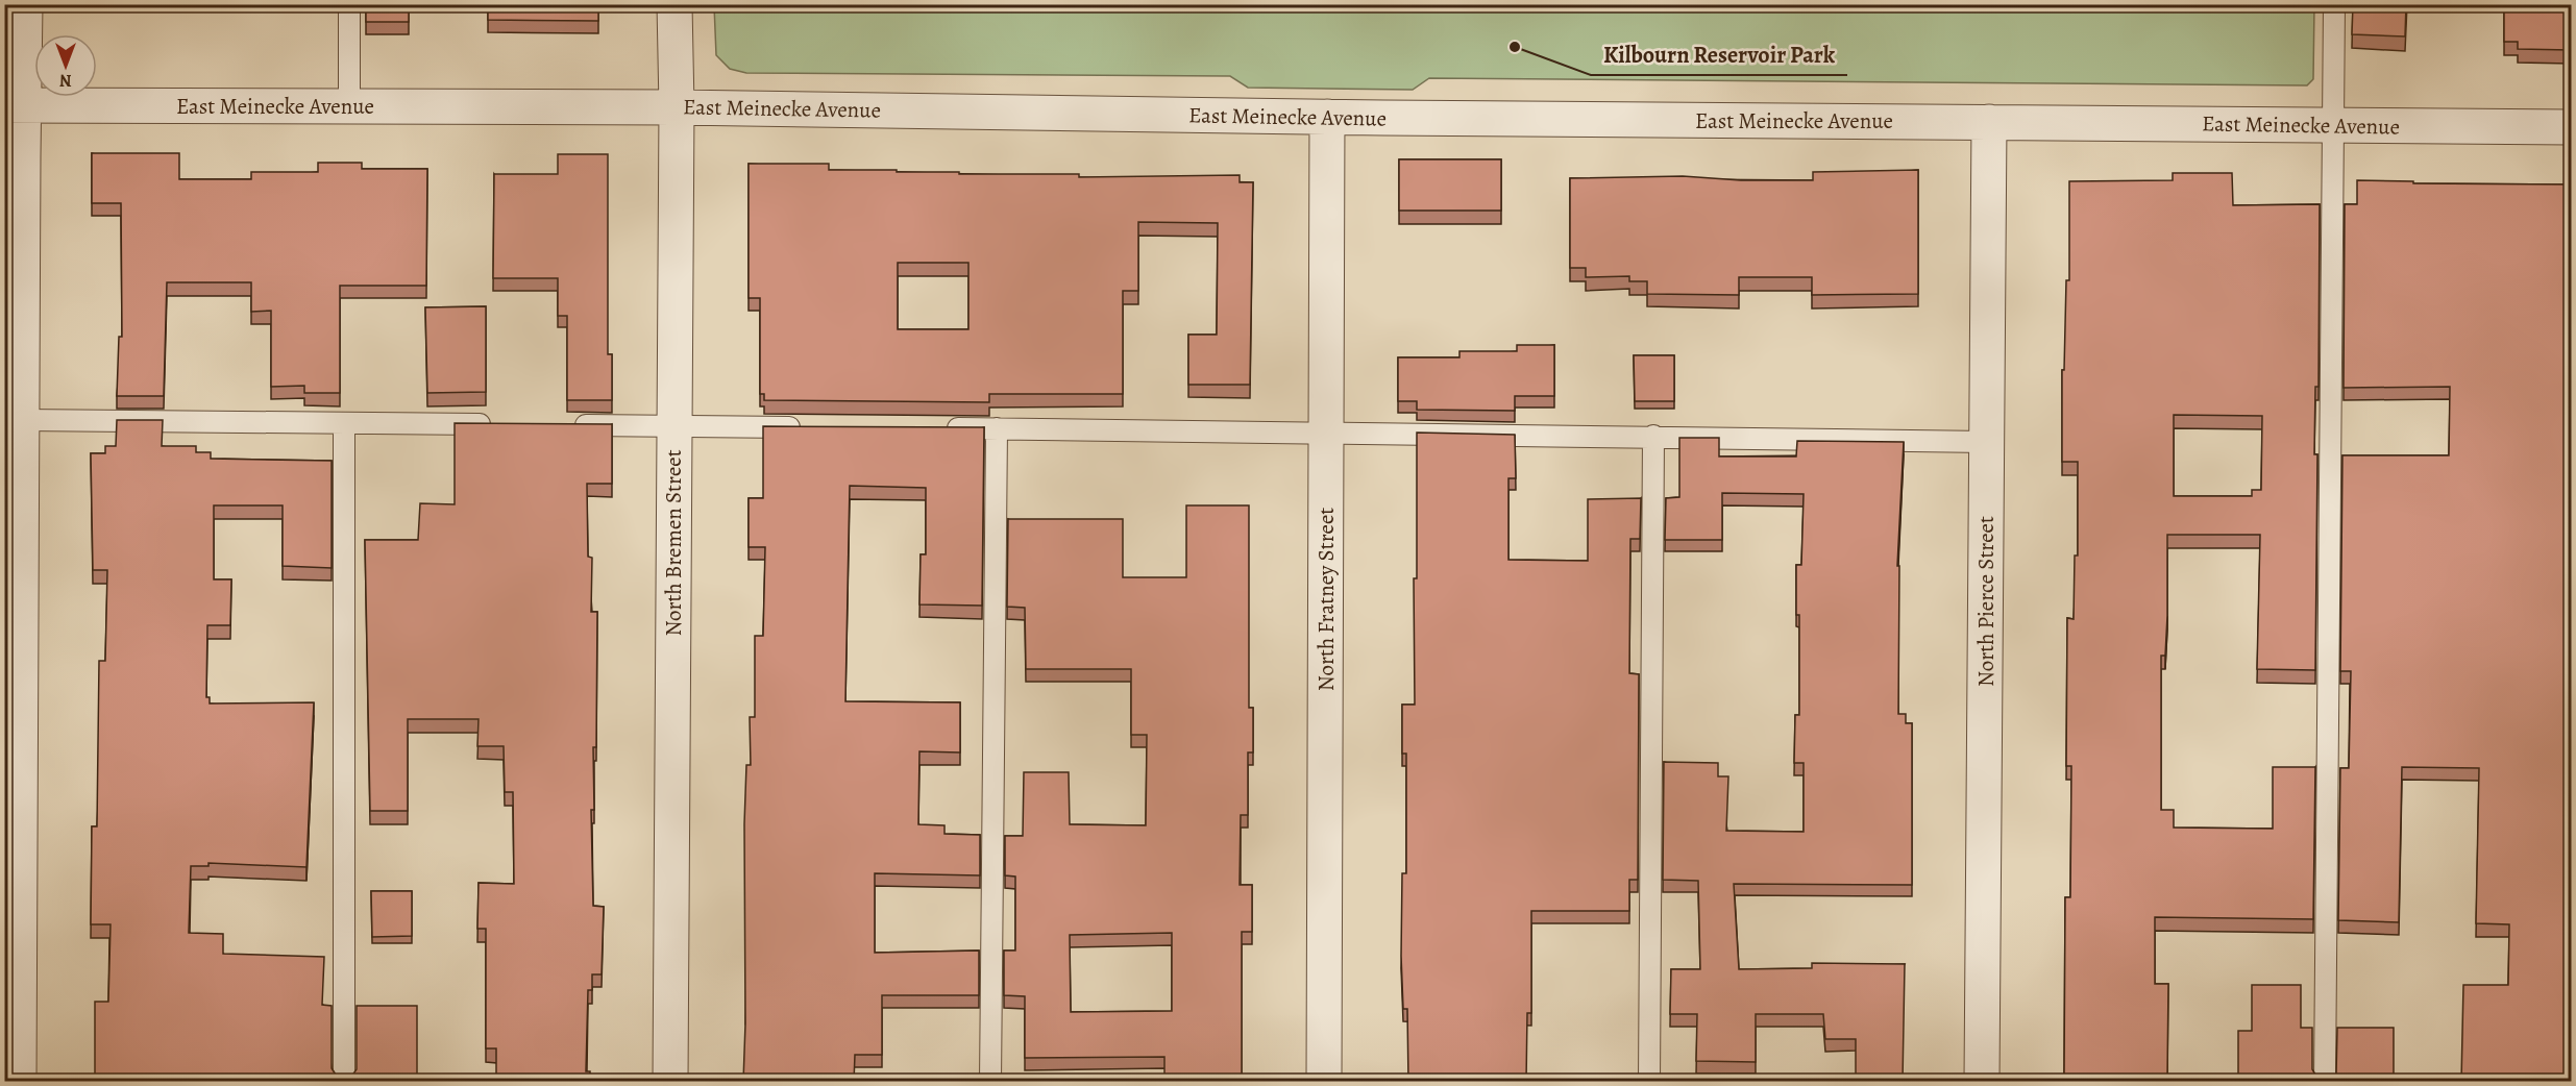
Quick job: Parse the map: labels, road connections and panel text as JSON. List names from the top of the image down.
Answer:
{
  "streets": {
    "street": [
      "East Meinecke Avenue",
      "North Bremen Street",
      "North Fratney Street",
      "North Pierce Street"
    ]
  },
  "crossings": [
    ["East Meinecke Avenue", "North Bremen Street"],
    ["East Meinecke Avenue", "North Fratney Street"],
    ["East Meinecke Avenue", "North Pierce Street"]
  ],
  "places": ["Kilbourn Reservoir Park"],
  "north": "bottom"
}
